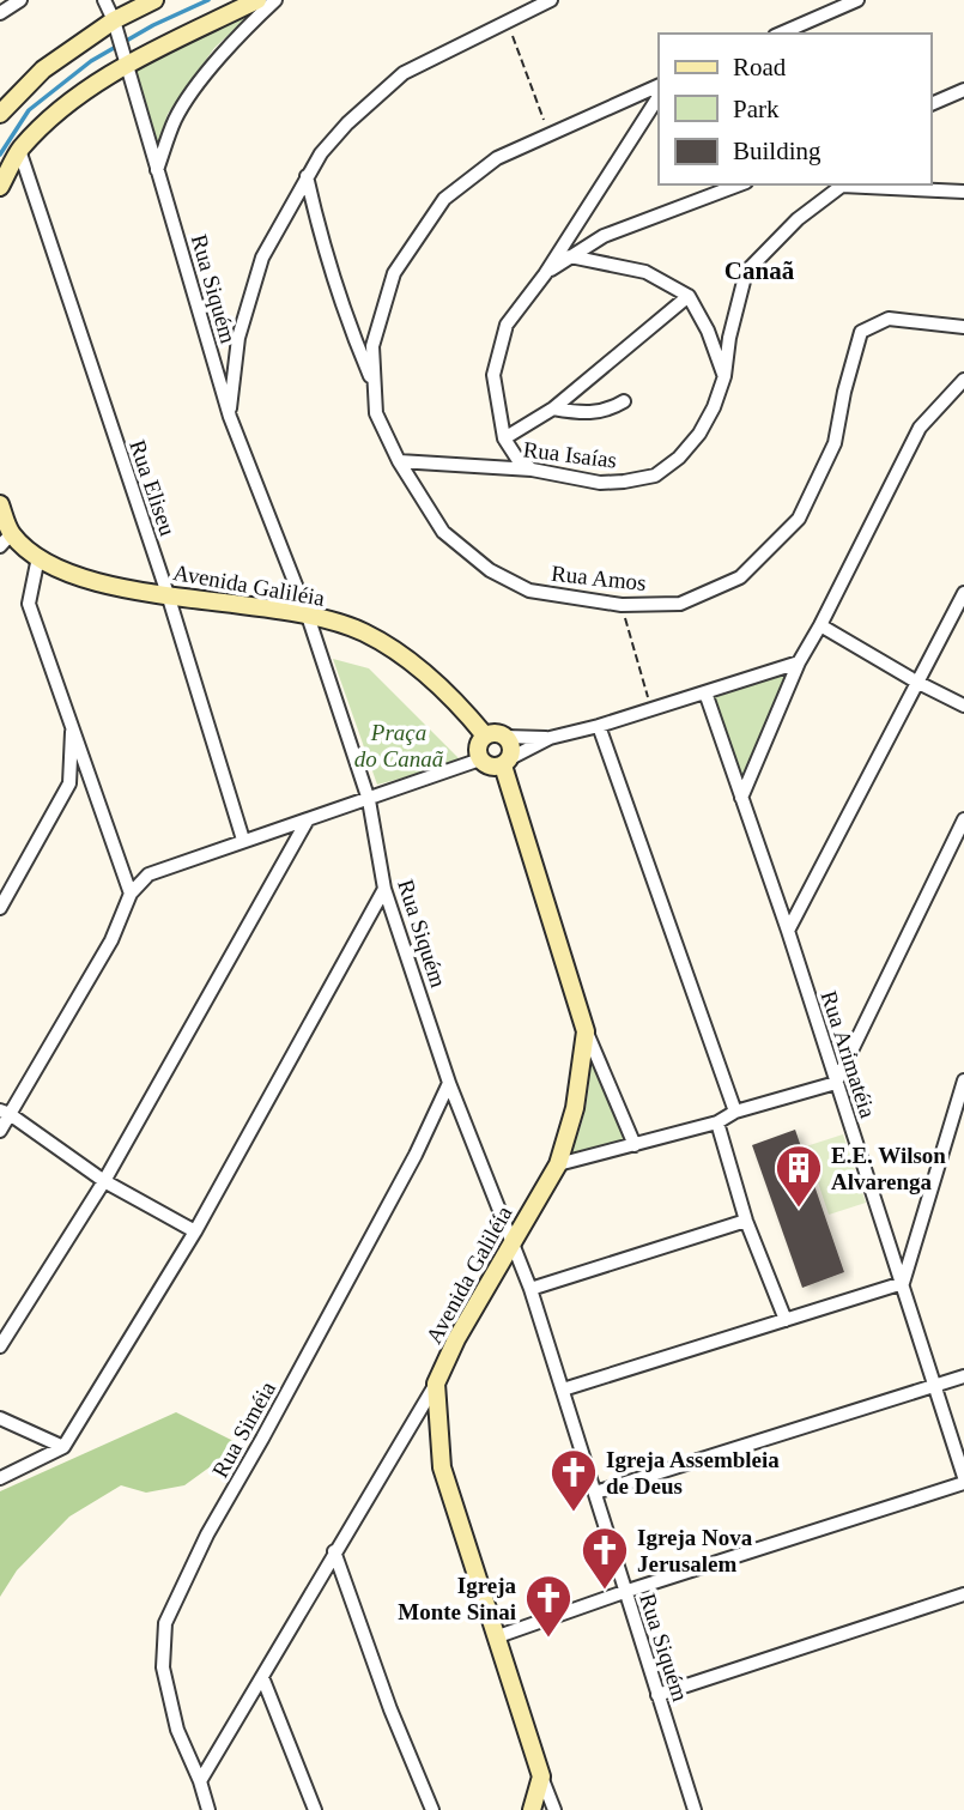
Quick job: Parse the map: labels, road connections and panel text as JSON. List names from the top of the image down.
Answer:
{
  "streets": {
    "main road": ["Avenida Galiléia"],
    "street": [
      "Rua Siquém",
      "Rua Isaías",
      "Rua Eliseu",
      "Rua Amos",
      "Rua Arimatéia",
      "Rua Siméia"
    ]
  },
  "crossings": [
    ["Rua Siquém", "Avenida Galiléia"],
    ["Rua Siquém", "Rua Siméia"],
    ["Rua Isaías", "Rua Amos"],
    ["Rua Eliseu", "Avenida Galiléia"]
  ],
  "districts": ["Canaã"],
  "parks": ["Praça do Canaã"],
  "places": {
    "building": ["E.E. Wilson Alvarenga"],
    "church": ["Igreja Assembleia de Deus", "Igreja Nova Jerusalem", "Igreja Monte Sinai"]
  },
  "legend": ["Road", "Park", "Building"]
}
